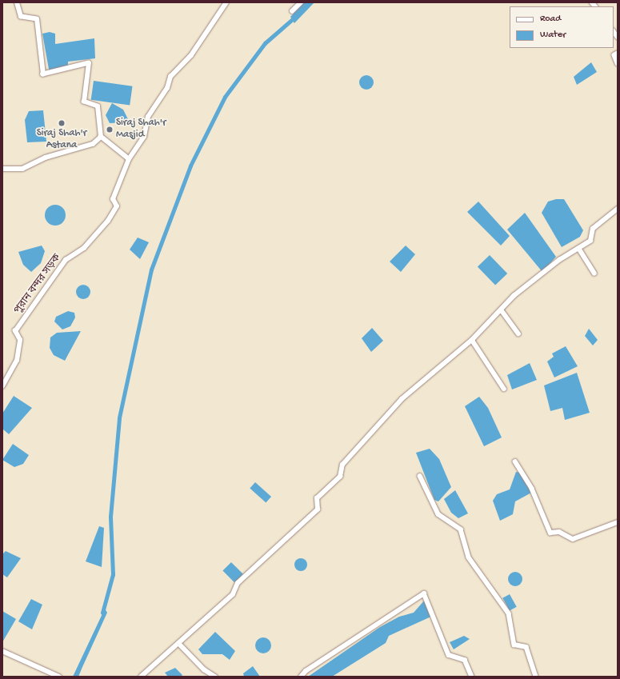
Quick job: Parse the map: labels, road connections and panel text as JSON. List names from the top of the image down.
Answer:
{
  "streets": {
    "street": ["পুরান বন্দর সড়ক"]
  },
  "places": ["Siraj Shah'r Astana", "Siraj Shah'r Masjid"],
  "legend": ["Road", "Water"]
}
